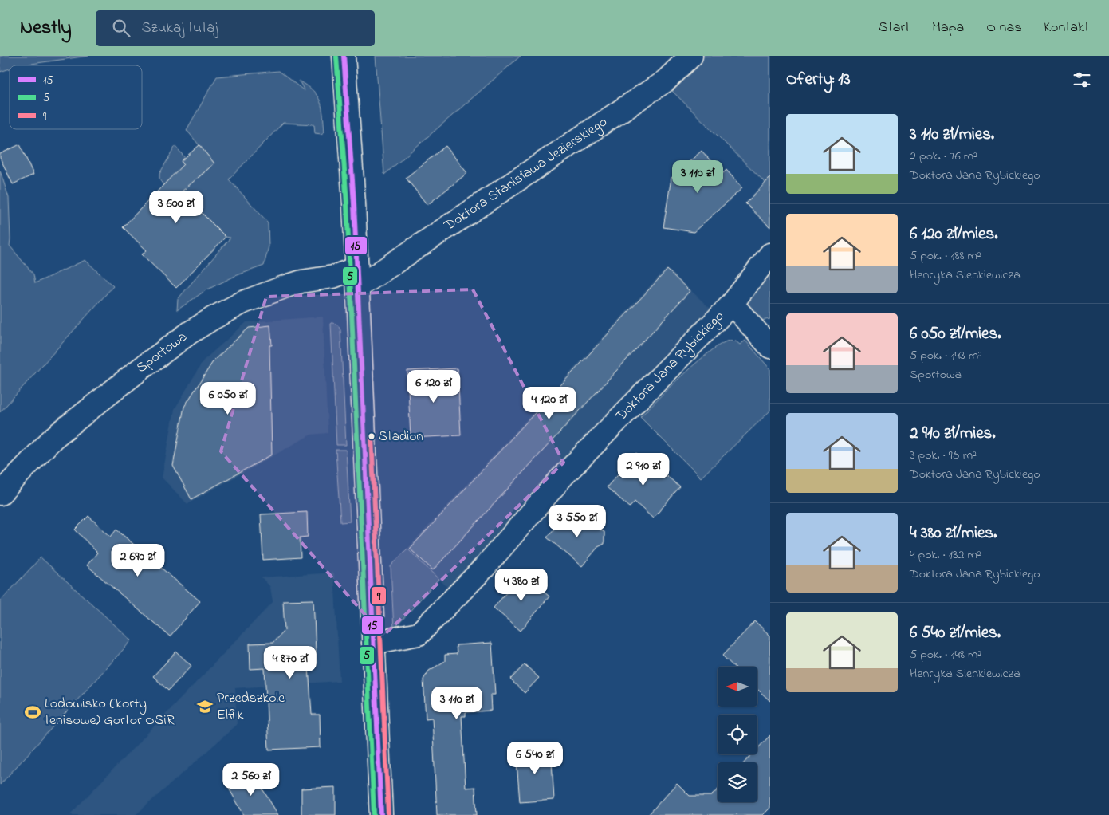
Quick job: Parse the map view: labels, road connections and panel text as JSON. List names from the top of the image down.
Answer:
{
  "streets": {
    "street": ["Doktora Stanisława Jezierskiego", "Sportowa", "Doktora Jana Rybickiego"]
  },
  "crossings": [
    ["Doktora Stanisława Jezierskiego", "Sportowa"]
  ],
  "places": {
    "other": ["Stadion"],
    "school or university": ["Przedszkole Elfik"],
    "sports": ["Lodowisko (korty tenisowe) Gortor OSiR"]
  },
  "lines": ["transit line 15", "transit line 5", "transit line 9"],
  "legend": ["15", "5", "9"],
  "north": "left",
  "page": {
    "header": "Nestly",
    "search": "Szukaj tutaj",
    "nav": [
      "Start",
      "Mapa",
      "O nas",
      "Kontakt"
    ],
    "heading": "Oferty: 13",
    "list": [
      {
        "name": "3 110 zł/mies.",
        "note": "2 pok. · 76 m² · Doktora Jana Rybickiego"
      },
      {
        "name": "6 120 zł/mies.",
        "note": "5 pok. · 188 m² · Henryka Sienkiewicza"
      },
      {
        "name": "6 050 zł/mies.",
        "note": "5 pok. · 143 m² · Sportowa"
      },
      {
        "name": "2 910 zł/mies.",
        "note": "3 pok. · 95 m² · Doktora Jana Rybickiego"
      },
      {
        "name": "4 380 zł/mies.",
        "note": "4 pok. · 132 m² · Doktora Jana Rybickiego"
      },
      {
        "name": "6 540 zł/mies.",
        "note": "5 pok. · 148 m² · Henryka Sienkiewicza"
      }
    ],
    "price": [
      "3 110 zł",
      "3 600 zł",
      "6 120 zł",
      "6 050 zł",
      "4 120 zł",
      "2 910 zł",
      "3 550 zł",
      "2 690 zł",
      "4 380 zł",
      "4 870 zł",
      "3 110 zł",
      "6 540 zł",
      "2 560 zł"
    ]
  }
}
